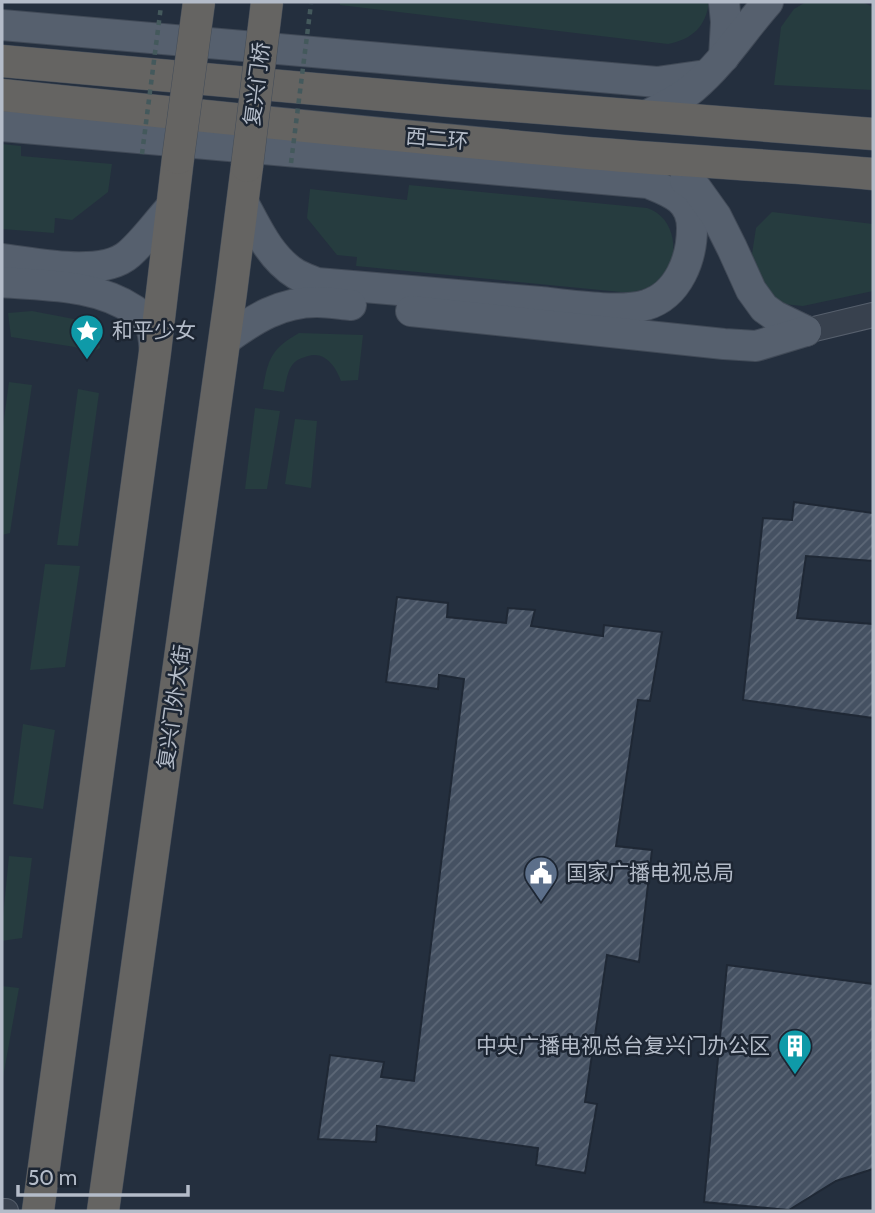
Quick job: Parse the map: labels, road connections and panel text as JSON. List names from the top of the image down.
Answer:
{
  "streets": {
    "highway": ["复兴门桥", "西二环", "复兴门外大街"]
  },
  "crossings": [
    ["复兴门桥", "复兴门外大街"]
  ],
  "places": {
    "place": ["和平少女"],
    "public building": ["国家广播电视总局"],
    "building": ["中央广播电视总台复兴门办公区"]
  },
  "scale_bar": "50 m"
}
